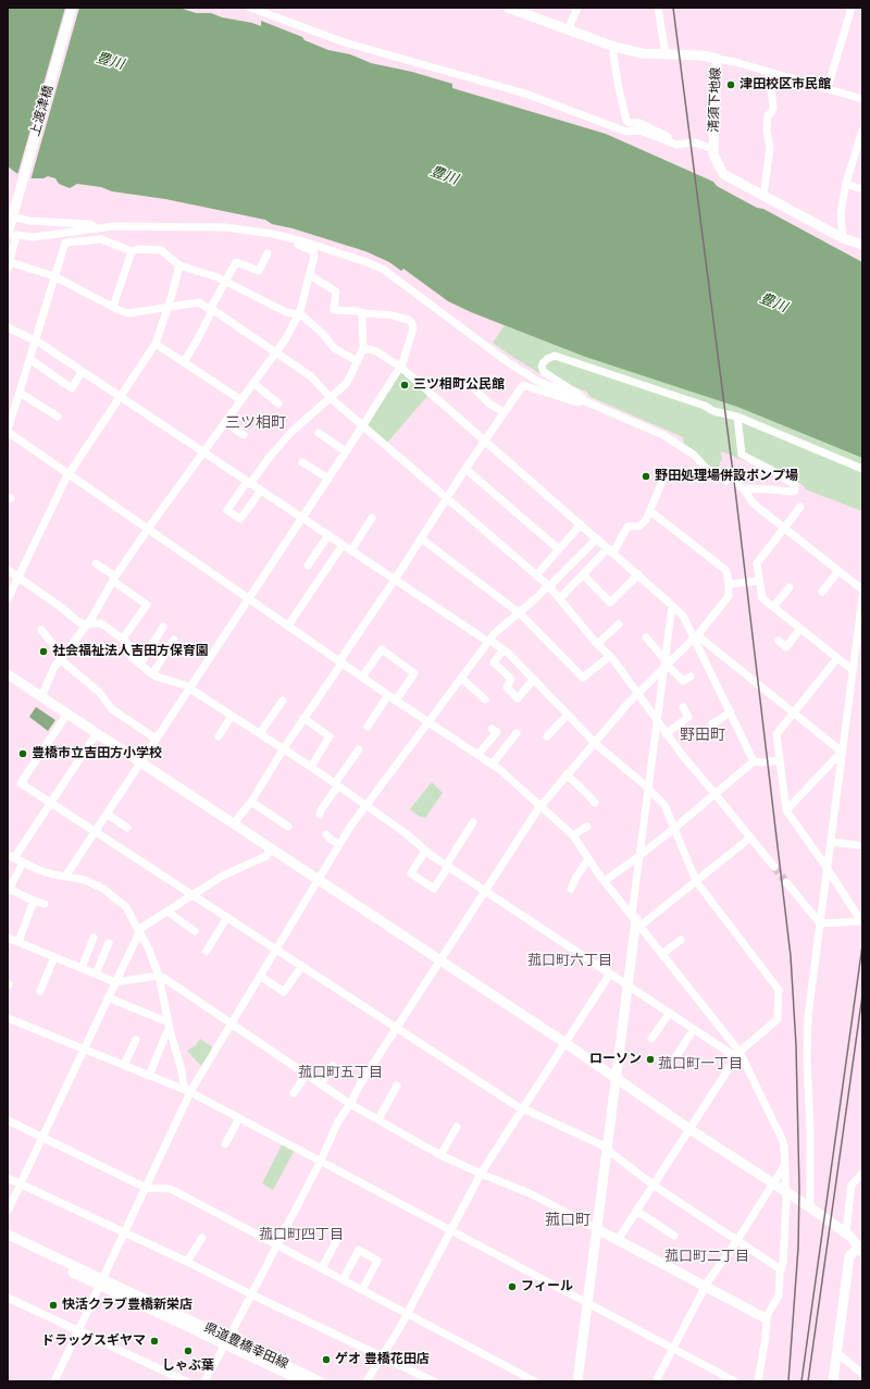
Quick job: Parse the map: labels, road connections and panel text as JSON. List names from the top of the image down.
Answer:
{
  "streets": {
    "street": ["清須下地線", "上渡津橋", "県道豊橋幸田線"]
  },
  "districts": [
    "三ツ相町",
    "野田町",
    "菰口町六丁目",
    "菰口町一丁目",
    "菰口町五丁目",
    "菰口町",
    "菰口町四丁目",
    "菰口町二丁目"
  ],
  "water": ["豊川"],
  "places": [
    "津田校区市民館",
    "三ツ相町公民館",
    "野田処理場併設ポンプ場",
    "社会福祉法人吉田方保育園",
    "豊橋市立吉田方小学校",
    "ローソン",
    "フィール",
    "快活クラブ豊橋新栄店",
    "ドラッグスギヤマ",
    "しゃぶ葉",
    "ゲオ 豊橋花田店"
  ]
}
